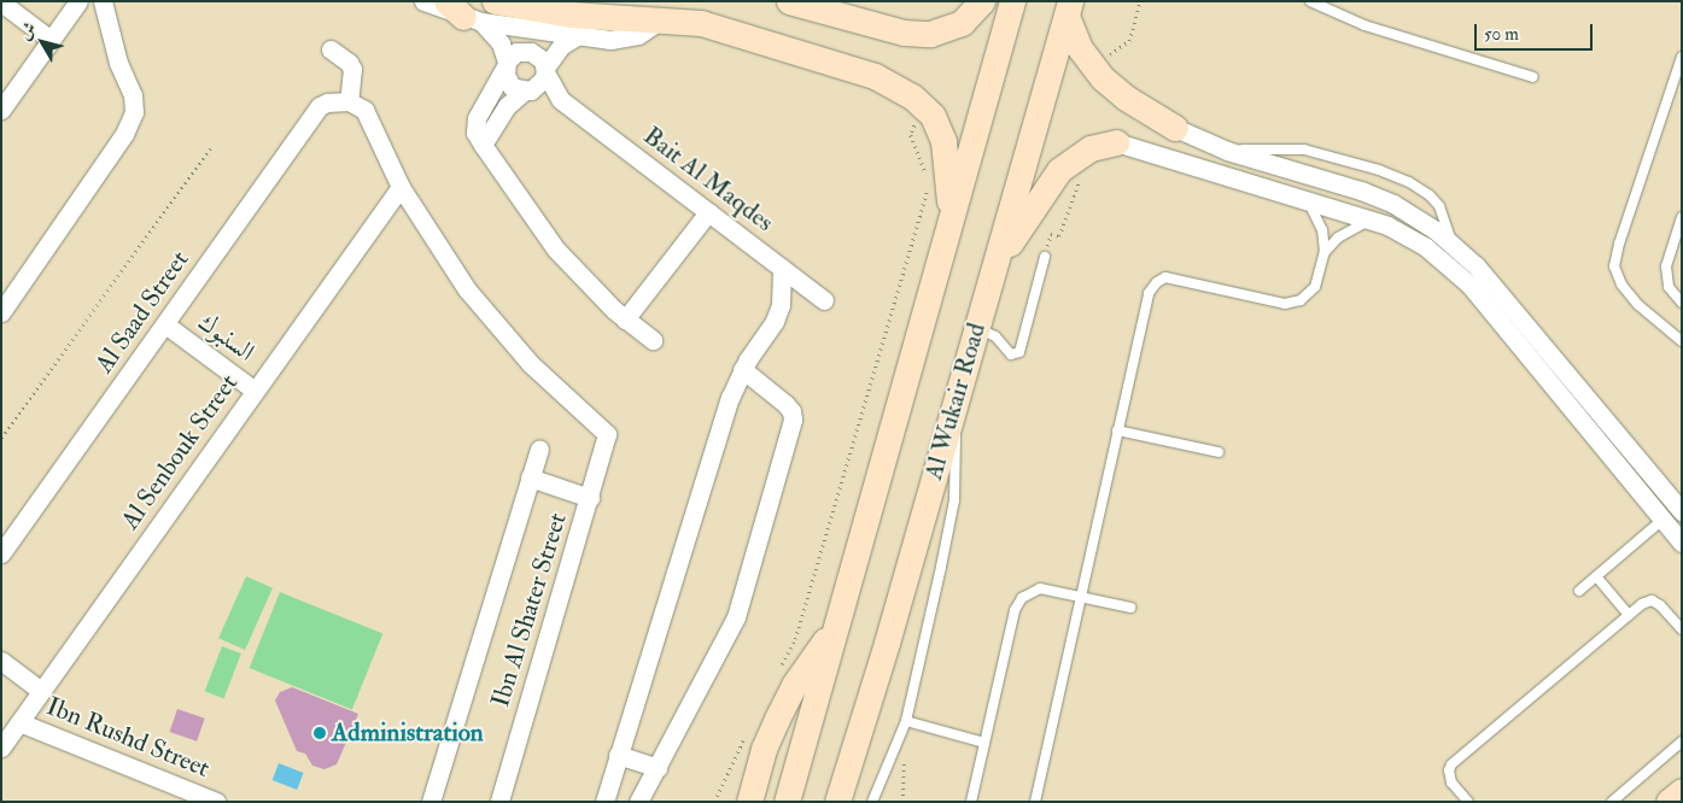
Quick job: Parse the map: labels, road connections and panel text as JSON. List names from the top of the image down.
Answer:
{
  "streets": {
    "main road": ["Al Wukair Road"],
    "street": [
      "Bait Al Maqdes",
      "Al Saad Street",
      "السنبوك",
      "Al Senbouk Street",
      "Ibn Al Shater Street",
      "Ibn Rushd Street"
    ]
  },
  "crossings": [
    ["Al Saad Street", "السنبوك"],
    ["السنبوك", "Al Senbouk Street"],
    ["Al Senbouk Street", "Ibn Al Shater Street"],
    ["Al Senbouk Street", "Ibn Rushd Street"]
  ],
  "places": ["Administration"],
  "scale_bar": "50 m",
  "north": "top left"
}
